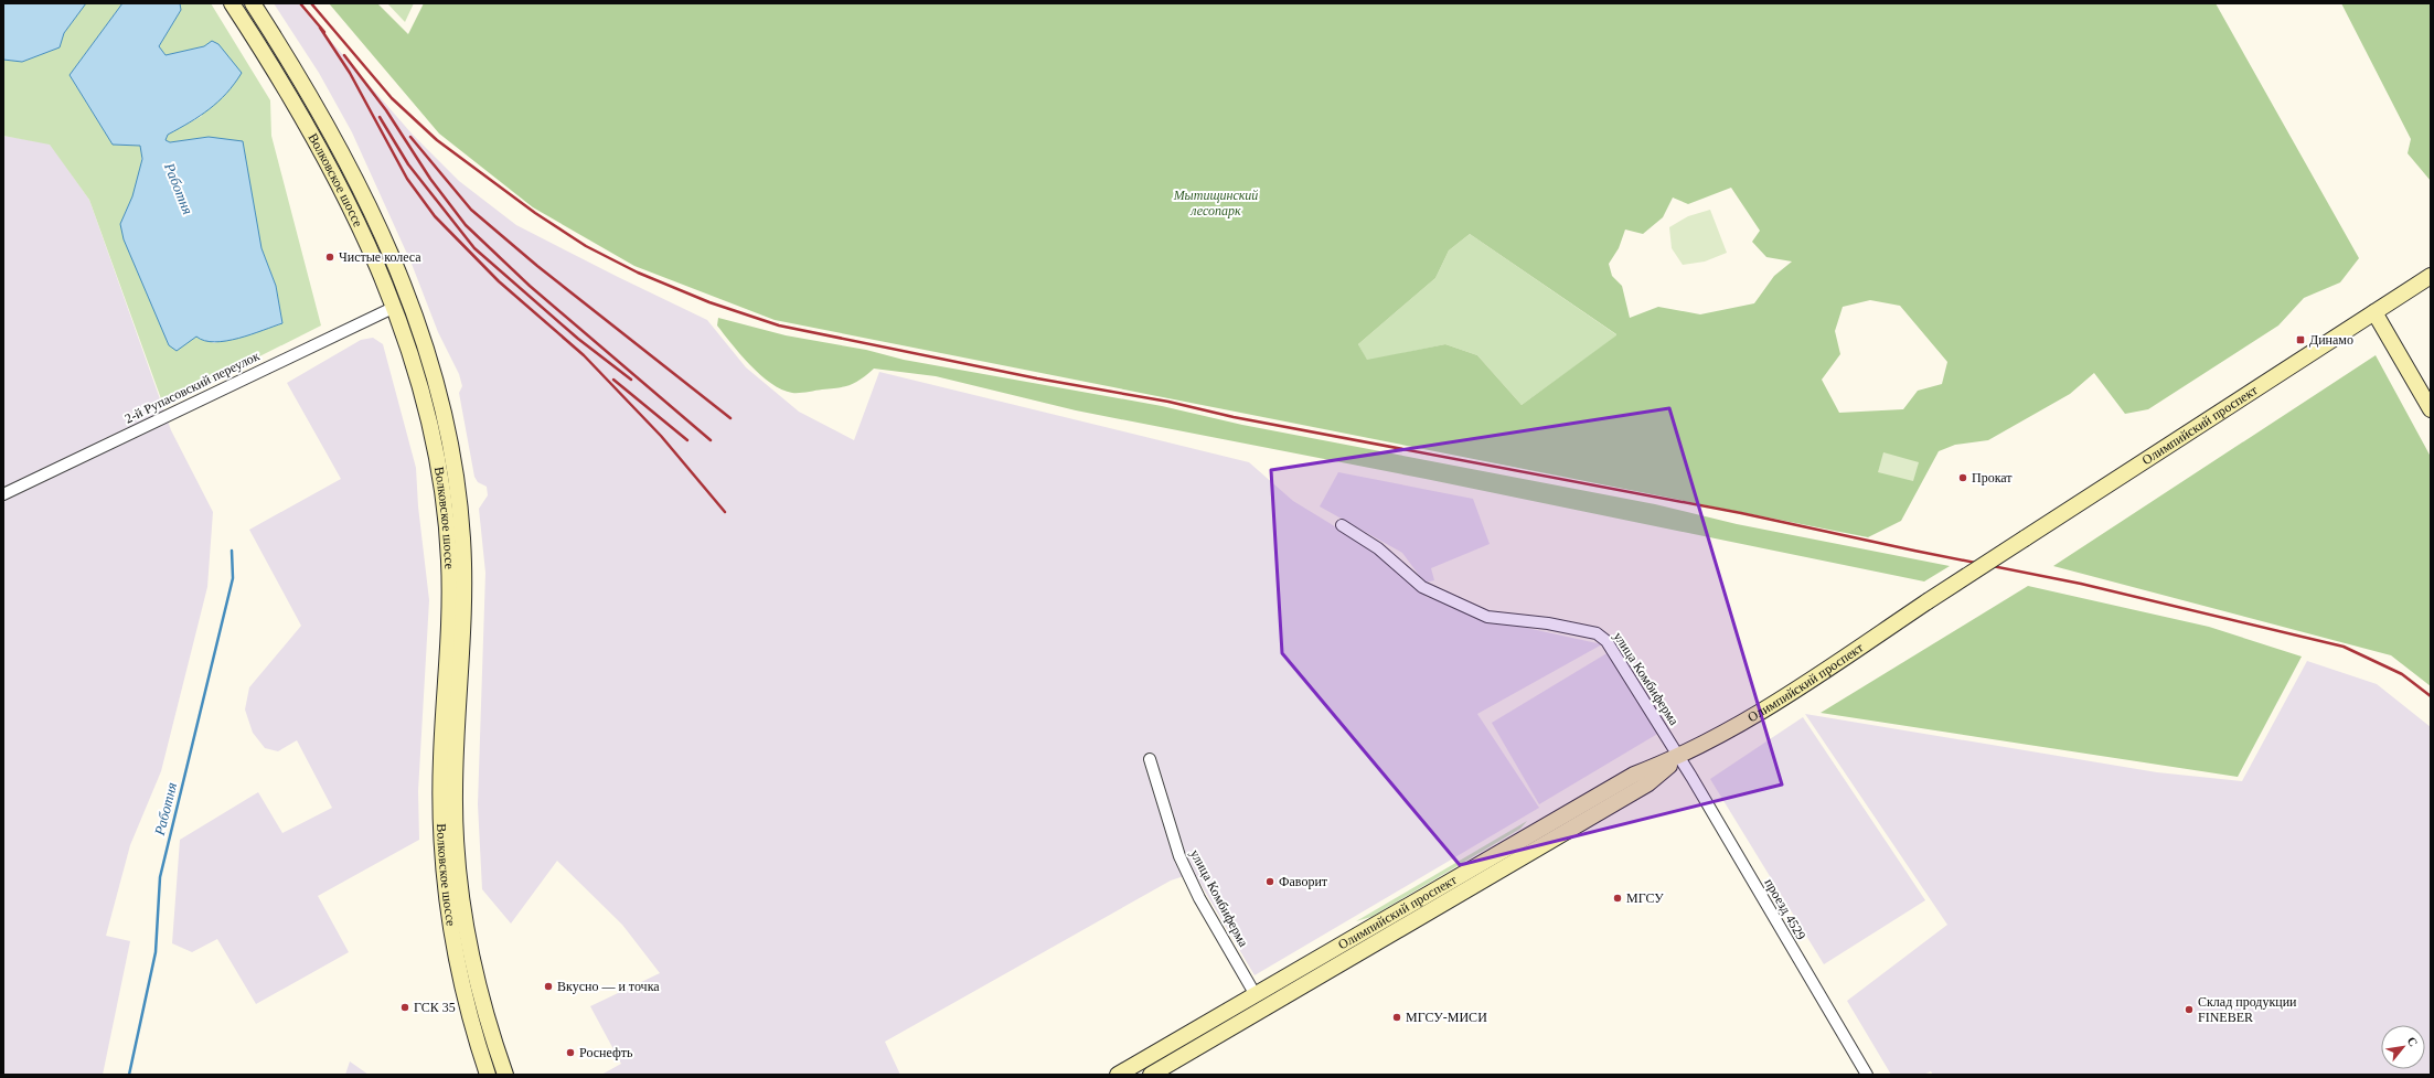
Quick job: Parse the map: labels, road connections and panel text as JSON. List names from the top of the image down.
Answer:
{
  "streets": {
    "main road": ["Волковское шоссе", "Олимпийский проспект"],
    "street": ["2-й Рупасовский переулок", "улица Комбиферма", "проезд 4529"]
  },
  "crossings": [
    ["Волковское шоссе", "2-й Рупасовский переулок"],
    ["Олимпийский проспект", "улица Комбиферма"],
    ["Олимпийский проспект", "проезд 4529"],
    ["улица Комбиферма", "проезд 4529"]
  ],
  "water": ["Работня"],
  "parks": ["Мытищинский лесопарк"],
  "places": {
    "other": [
      "Чистые колеса",
      "Прокат",
      "Фаворит",
      "МГСУ",
      "Вкусно — и точка",
      "ГСК 35",
      "Склад продукции FINEBER",
      "МГСУ-МИСИ",
      "Роснефть"
    ],
    "transit": ["Динамо"]
  },
  "north": "top right"
}
